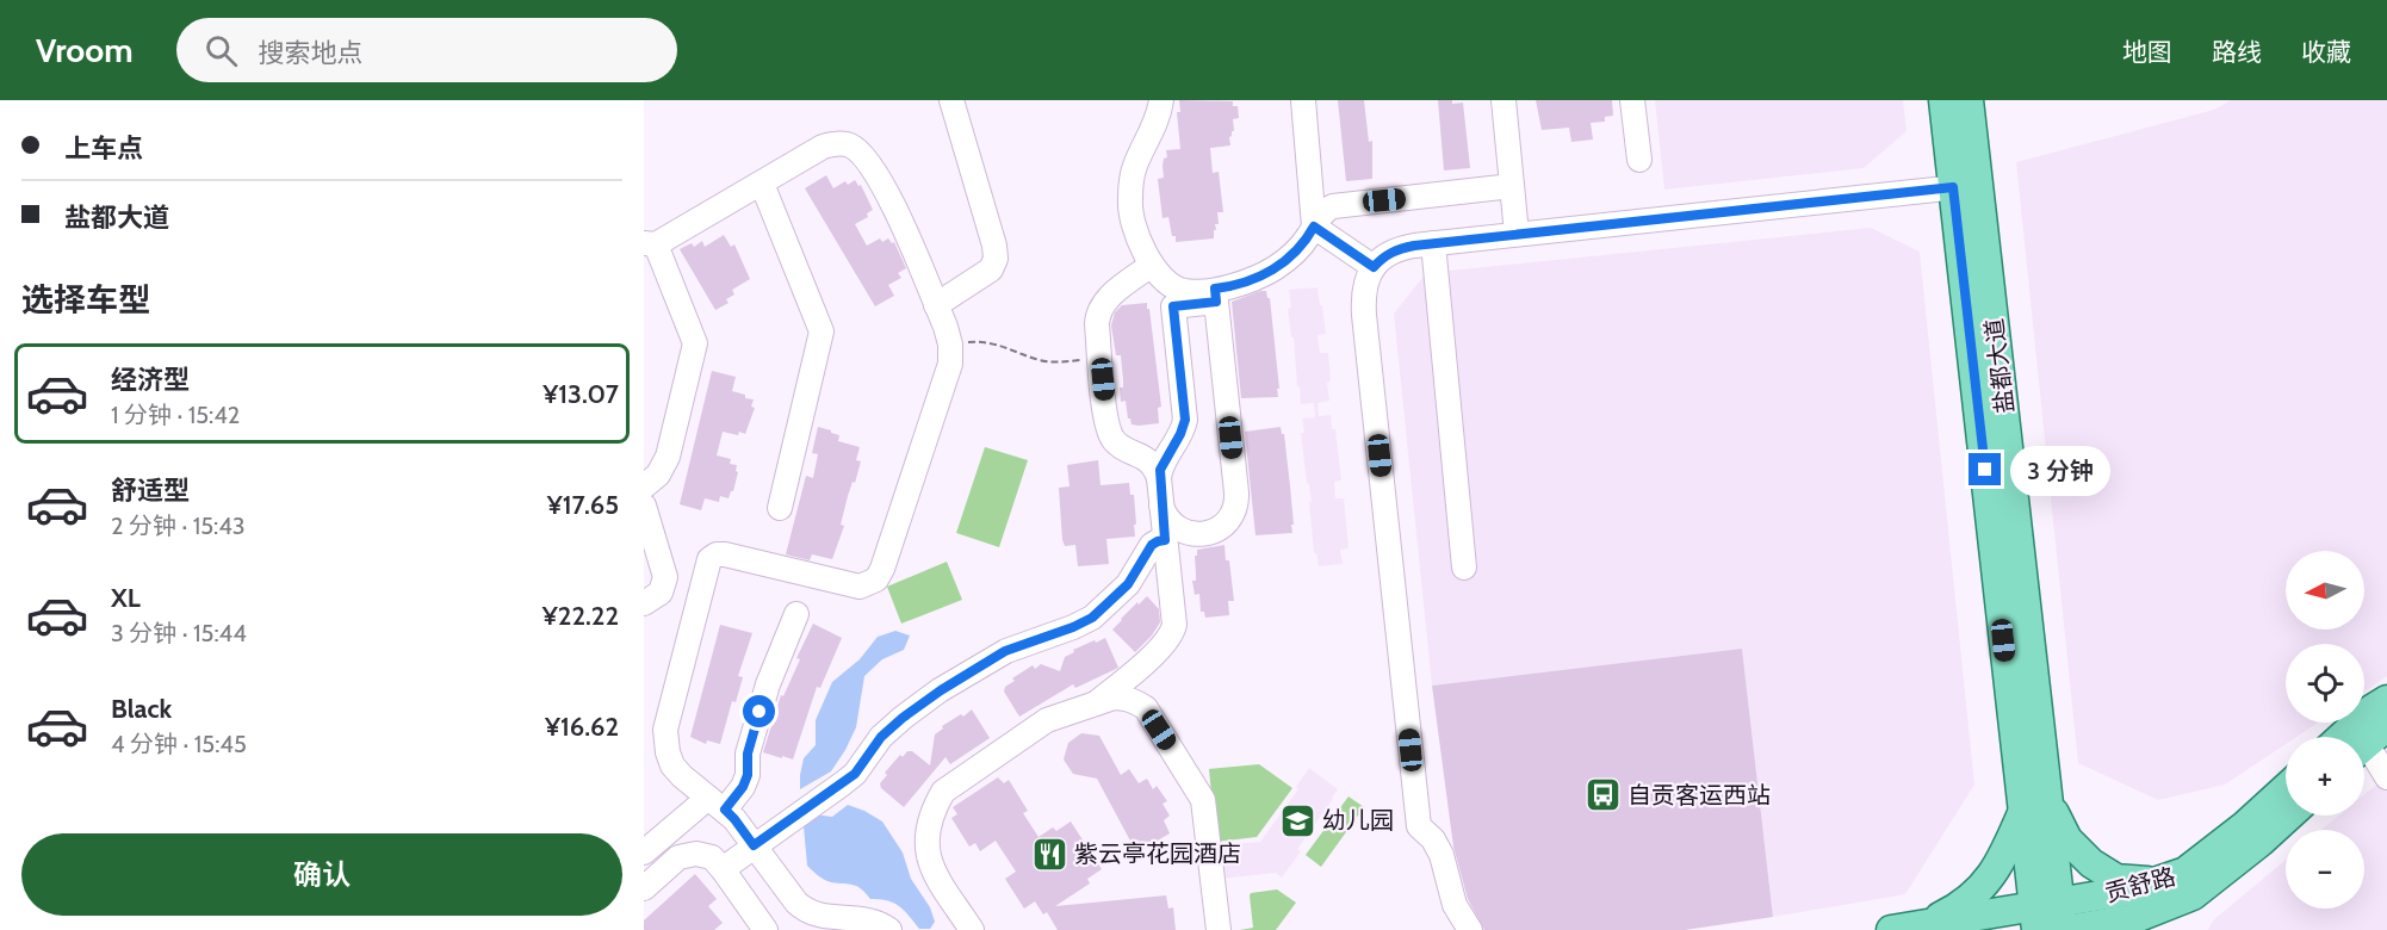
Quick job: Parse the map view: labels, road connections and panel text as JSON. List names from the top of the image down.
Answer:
{
  "streets": {
    "main road": ["盐都大道", "贡舒路"]
  },
  "crossings": [
    ["盐都大道", "贡舒路"]
  ],
  "places": {
    "bus stop": ["自贡客运西站"],
    "school or university": ["幼儿园"],
    "restaurant": ["紫云亭花园酒店"]
  },
  "north": "left",
  "page": {
    "header": "Vroom",
    "search": "搜索地点",
    "nav": ["地图", "路线", "收藏"],
    "banner": ["上车点", "盐都大道"],
    "heading": "选择车型",
    "list": [
      {
        "name": "经济型",
        "note": "1 分钟 · 15:42",
        "value": "¥13.07"
      },
      {
        "name": "舒适型",
        "note": "2 分钟 · 15:43",
        "value": "¥17.65"
      },
      {
        "name": "XL",
        "note": "3 分钟 · 15:44",
        "value": "¥22.22"
      },
      {
        "name": "Black",
        "note": "4 分钟 · 15:45",
        "value": "¥16.62"
      }
    ],
    "bubble": "3 分钟",
    "map_buttons": ["+", "−"],
    "buttons": "确认"
  }
}
